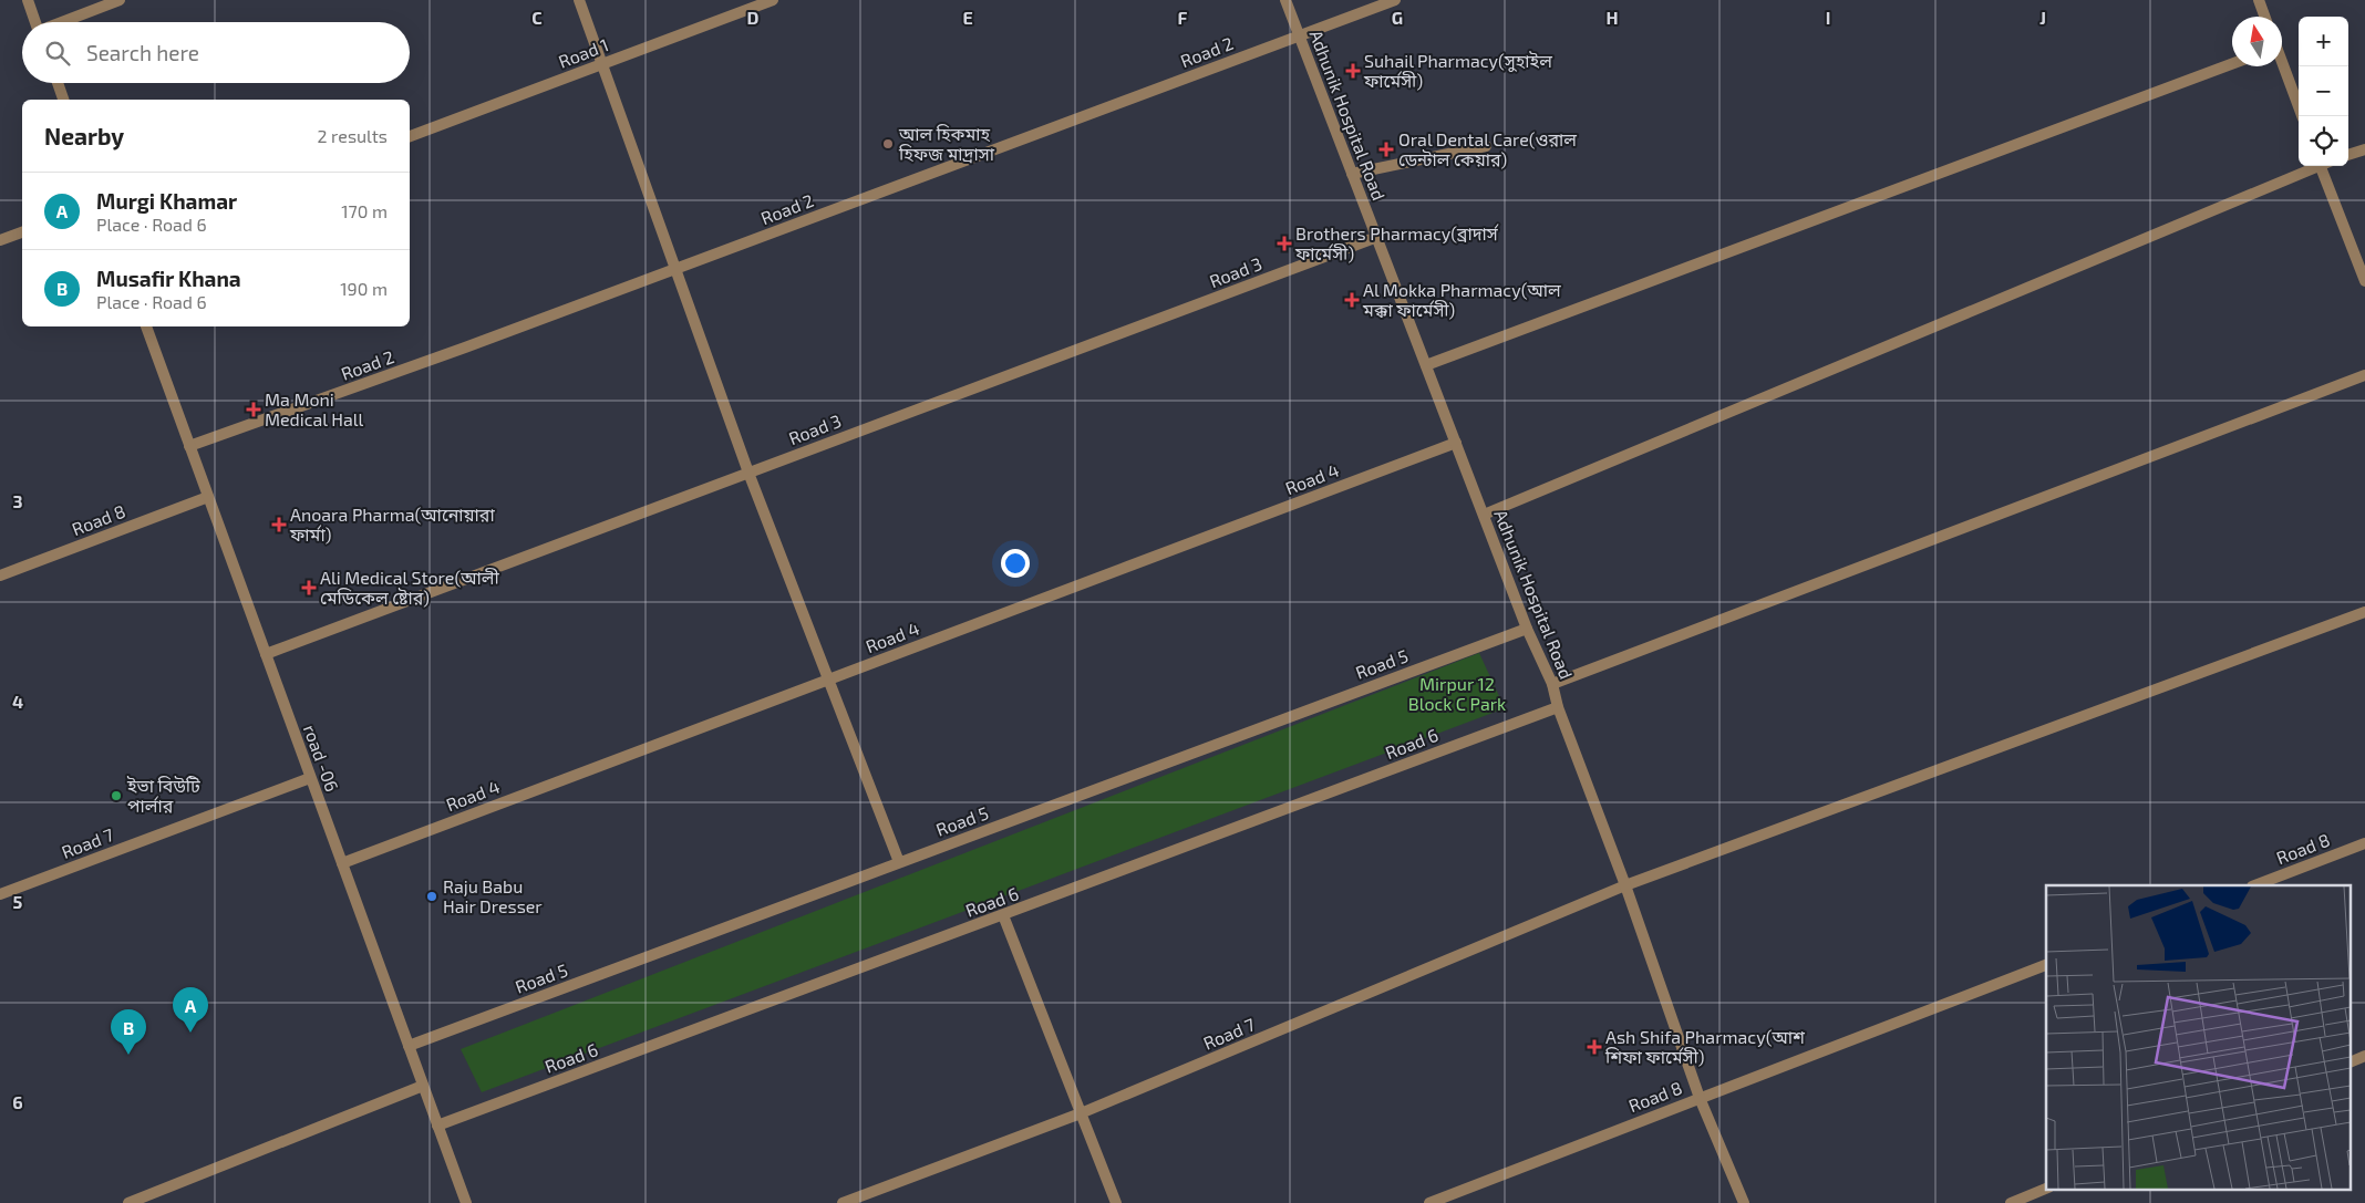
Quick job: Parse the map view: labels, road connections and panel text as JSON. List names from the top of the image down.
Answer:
{
  "streets": {
    "street": [
      "Road 2",
      "Road 1",
      "Adhunik Hospital Road",
      "Road 3",
      "Road 4",
      "Road 8",
      "Road 5",
      "Road 6",
      "road -06",
      "Road 7"
    ]
  },
  "crossings": [
    ["Road 2", "Adhunik Hospital Road"],
    ["Road 2", "road -06"],
    ["Adhunik Hospital Road", "Road 3"],
    ["Adhunik Hospital Road", "Road 4"],
    ["Adhunik Hospital Road", "Road 8"],
    ["Adhunik Hospital Road", "Road 5"],
    ["Adhunik Hospital Road", "Road 6"],
    ["Adhunik Hospital Road", "Road 7"],
    ["Road 3", "road -06"],
    ["Road 4", "road -06"],
    ["Road 8", "road -06"],
    ["Road 5", "road -06"],
    ["Road 6", "road -06"],
    ["road -06", "Road 7"]
  ],
  "parks": ["Mirpur 12 Block C Park"],
  "places": {
    "health": [
      "Suhail Pharmacy(সুহাইল ফার্মেসী)",
      "Oral Dental Care(ওরাল ডেন্টাল কেয়ার)",
      "Brothers Pharmacy(ব্রাদার্স ফার্মেসী)",
      "Al Mokka Pharmacy(আল মক্কা ফার্মেসী)",
      "Ma Moni Medical Hall",
      "Anoara Pharma(আনোয়ারা ফার্মা)",
      "Ali Medical Store(আলী মেডিকেল ষ্টোর)",
      "Ash Shifa Pharmacy(আশ শিফা ফার্মেসী)"
    ],
    "other": ["আল হিকমাহ হিফজ মাদ্রাসা", "ইভা বিউটি পার্লার", "Raju Babu Hair Dresser"]
  },
  "north": "top",
  "page": {
    "map_buttons": ["+", "−"],
    "search": "Search here",
    "heading": ["Nearby", "2 results"],
    "list": [
      {
        "mark": "A",
        "name": "Murgi Khamar",
        "note": "Place · Road 6",
        "value": "170 m"
      },
      {
        "mark": "B",
        "name": "Musafir Khana",
        "note": "Place · Road 6",
        "value": "190 m"
      }
    ],
    "pins": ["A", "B"]
  },
  "grid": {
    "columns": [
      "C",
      "D",
      "E",
      "F",
      "G",
      "H",
      "I",
      "J"
    ],
    "rows": [
      "3",
      "4",
      "5",
      "6"
    ]
  }
}
